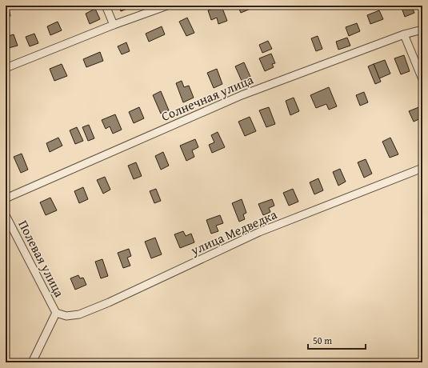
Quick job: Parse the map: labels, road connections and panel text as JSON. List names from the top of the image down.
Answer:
{
  "streets": {
    "street": ["Солнечная улица", "улица Медведка", "Полевая улица"]
  },
  "crossings": [
    ["улица Медведка", "Полевая улица"]
  ],
  "scale_bar": "50 m"
}
